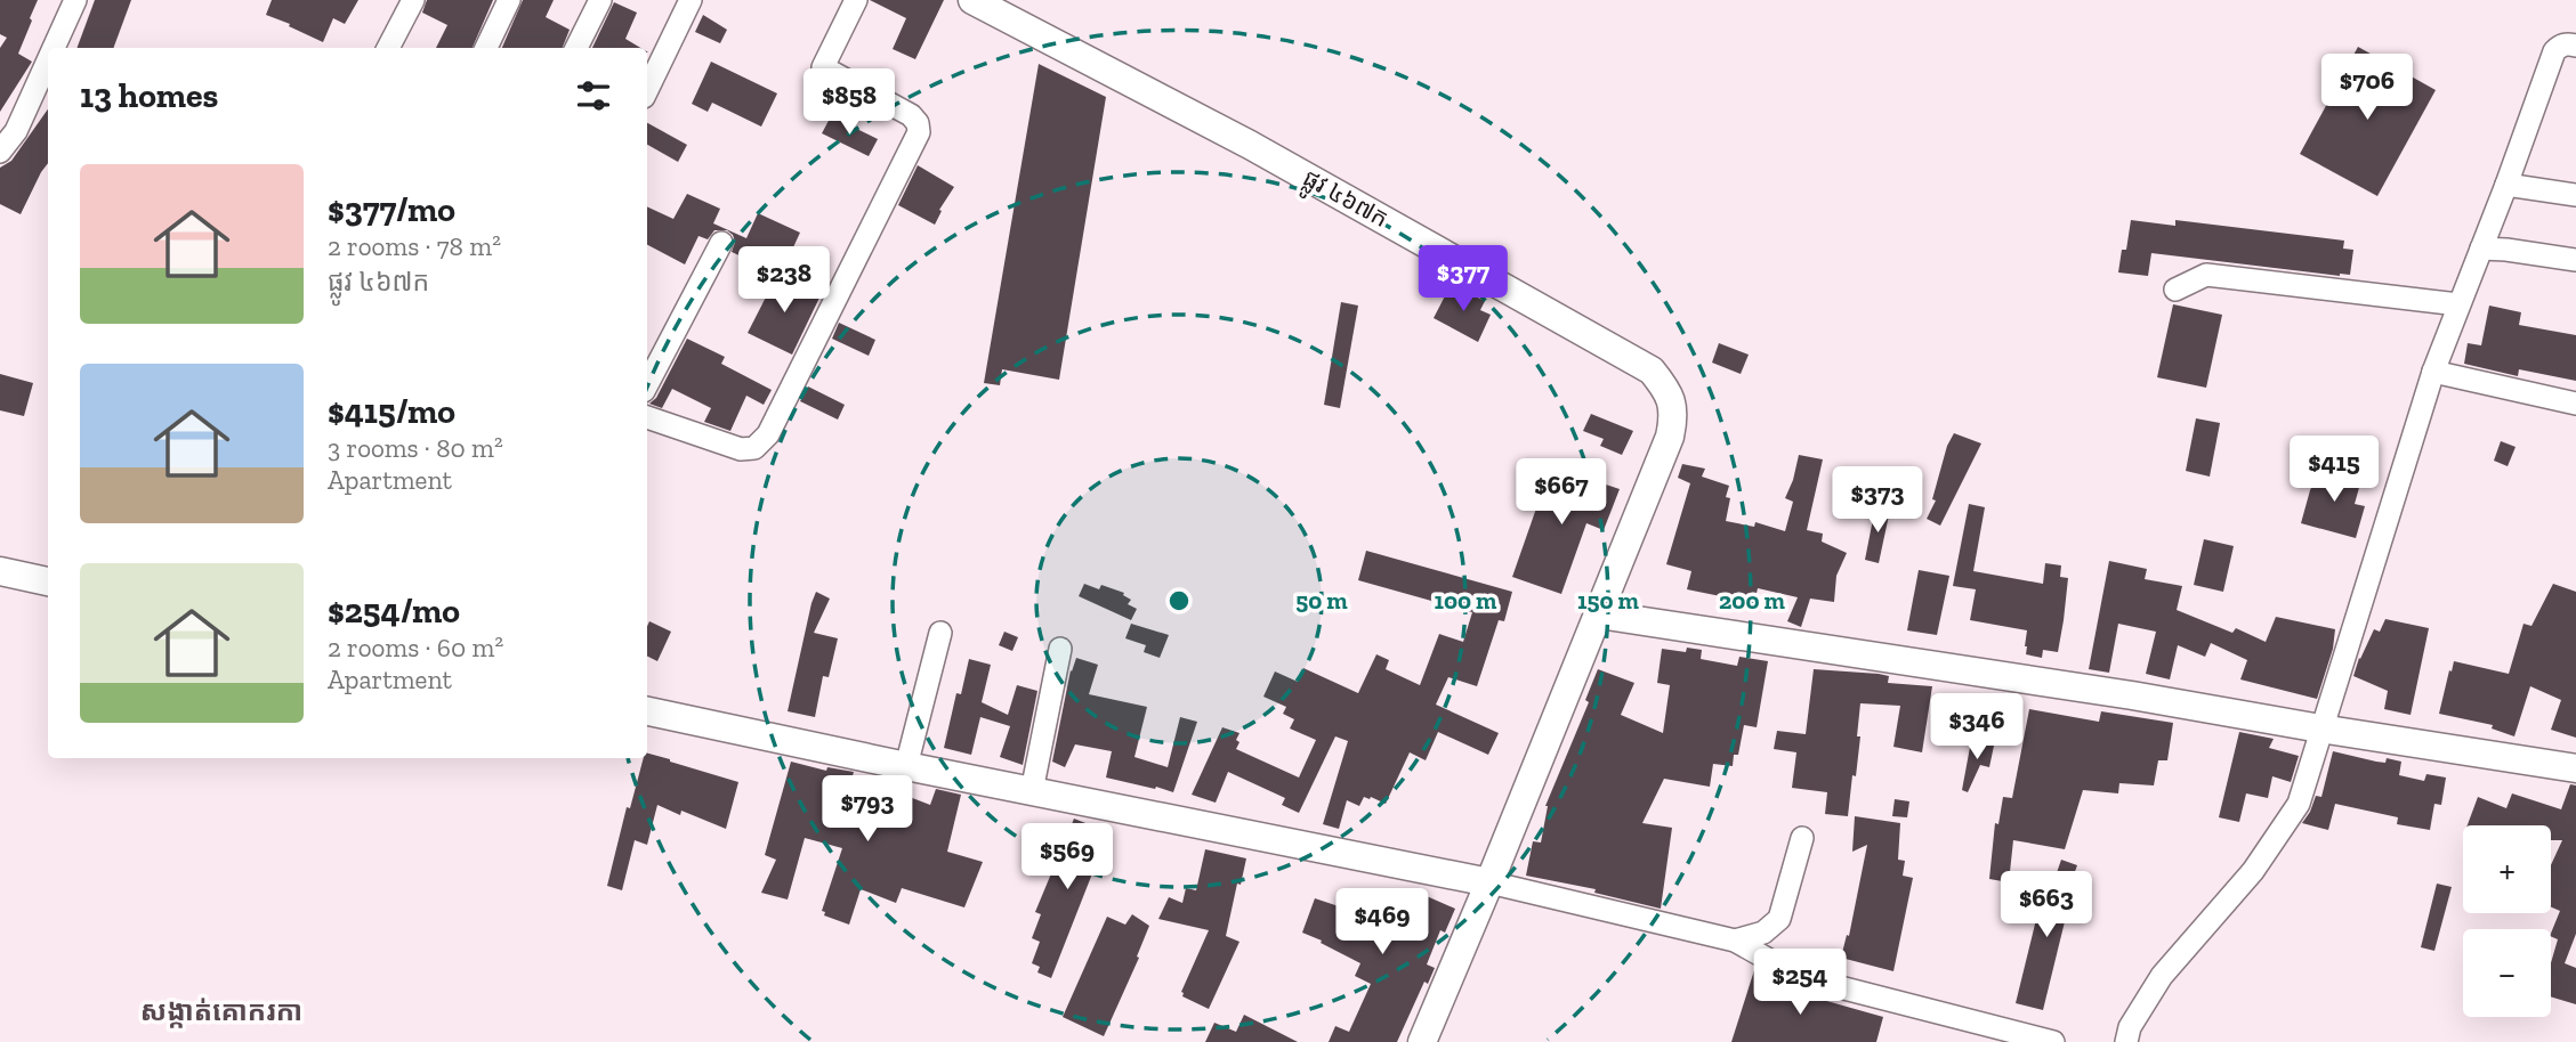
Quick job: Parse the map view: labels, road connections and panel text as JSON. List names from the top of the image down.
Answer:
{
  "streets": {
    "street": ["ផ្លូវ ៤៦៧ក"]
  },
  "districts": ["សង្កាត់គោករកា"],
  "page": {
    "heading": "13 homes",
    "price": [
      "$706",
      "$858",
      "$377",
      "$238",
      "$415",
      "$667",
      "$373",
      "$346",
      "$793",
      "$569",
      "$663",
      "$469",
      "$254"
    ],
    "list": [
      {
        "name": "$377/mo",
        "note": "2 rooms · 78 m² · ផ្លូវ ៤៦៧ក"
      },
      {
        "name": "$415/mo",
        "note": "3 rooms · 80 m² · Apartment"
      },
      {
        "name": "$254/mo",
        "note": "2 rooms · 60 m² · Apartment"
      }
    ],
    "map_buttons": ["+", "−"]
  },
  "rings": [
    "50 m",
    "100 m",
    "150 m",
    "200 m"
  ]
}
